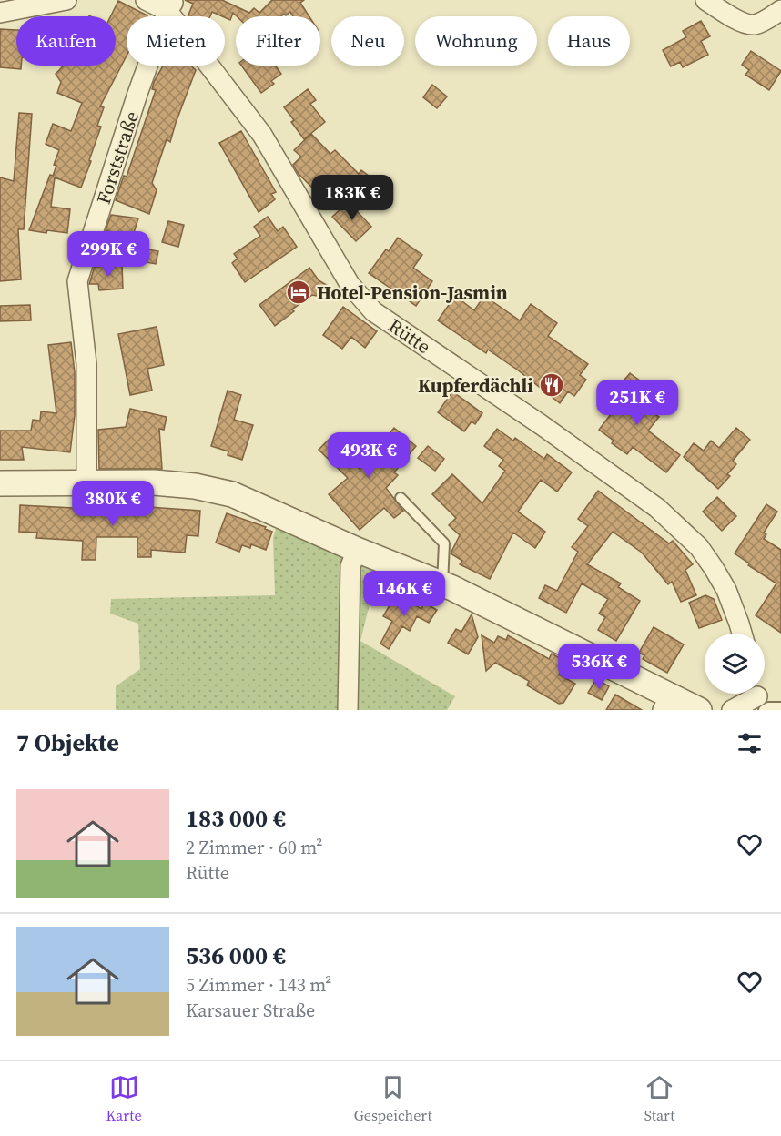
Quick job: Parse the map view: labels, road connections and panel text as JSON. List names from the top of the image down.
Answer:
{
  "streets": {
    "street": ["Forststraße", "Rütte"]
  },
  "crossings": [
    ["Forststraße", "Rütte"]
  ],
  "places": {
    "hotel": ["Hotel-Pension-Jasmin"],
    "restaurant": ["Kupferdächli"]
  },
  "page": {
    "chip": [
      "Kaufen",
      "Mieten",
      "Filter",
      "Neu",
      "Wohnung",
      "Haus"
    ],
    "price": [
      "183K €",
      "299K €",
      "251K €",
      "493K €",
      "380K €",
      "146K €",
      "536K €"
    ],
    "heading": "7 Objekte",
    "list": [
      {
        "name": "183 000 €",
        "note": "2 Zimmer · 60 m² · Rütte"
      },
      {
        "name": "536 000 €",
        "note": "5 Zimmer · 143 m² · Karsauer Straße"
      }
    ],
    "tabs": ["Karte", "Gespeichert", "Start"]
  }
}
